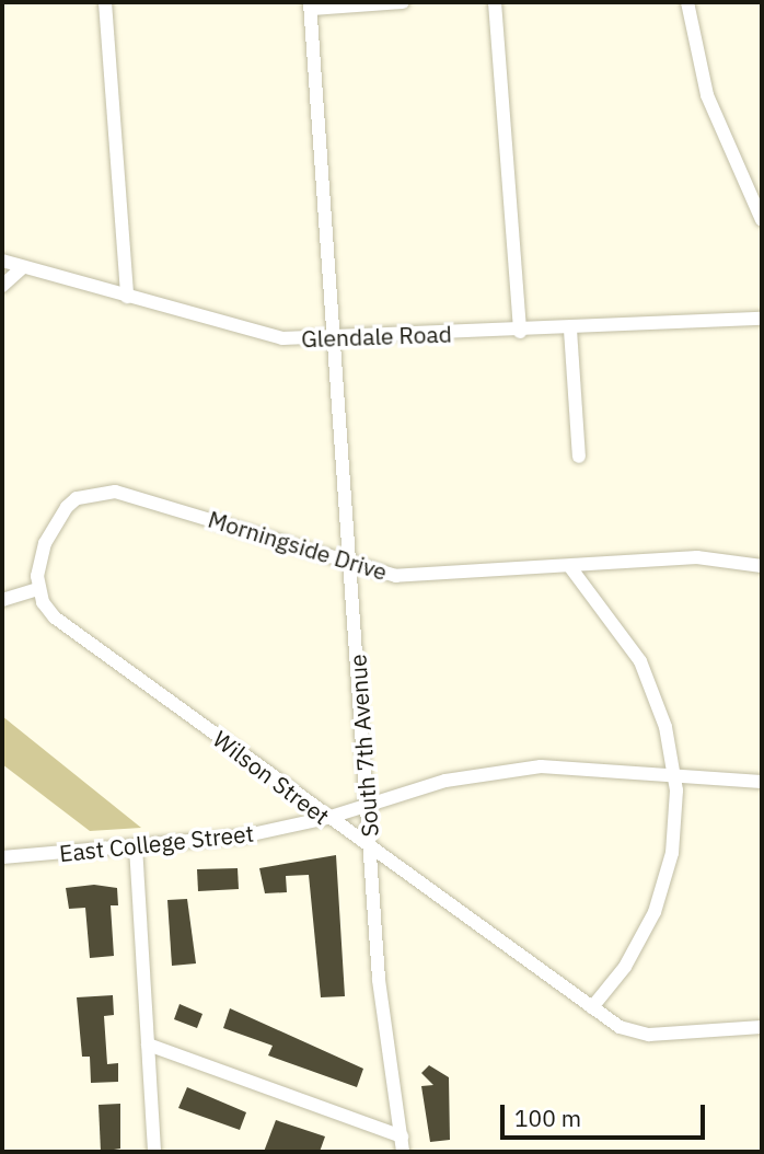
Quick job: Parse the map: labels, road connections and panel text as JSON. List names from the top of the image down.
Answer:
{
  "streets": {
    "street": [
      "Glendale Road",
      "Morningside Drive",
      "South 7th Avenue",
      "Wilson Street",
      "East College Street"
    ]
  },
  "crossings": [
    ["Glendale Road", "South 7th Avenue"],
    ["Morningside Drive", "South 7th Avenue"],
    ["Morningside Drive", "Wilson Street"],
    ["South 7th Avenue", "Wilson Street"],
    ["South 7th Avenue", "East College Street"],
    ["Wilson Street", "East College Street"]
  ],
  "scale_bar": "100 m"
}
